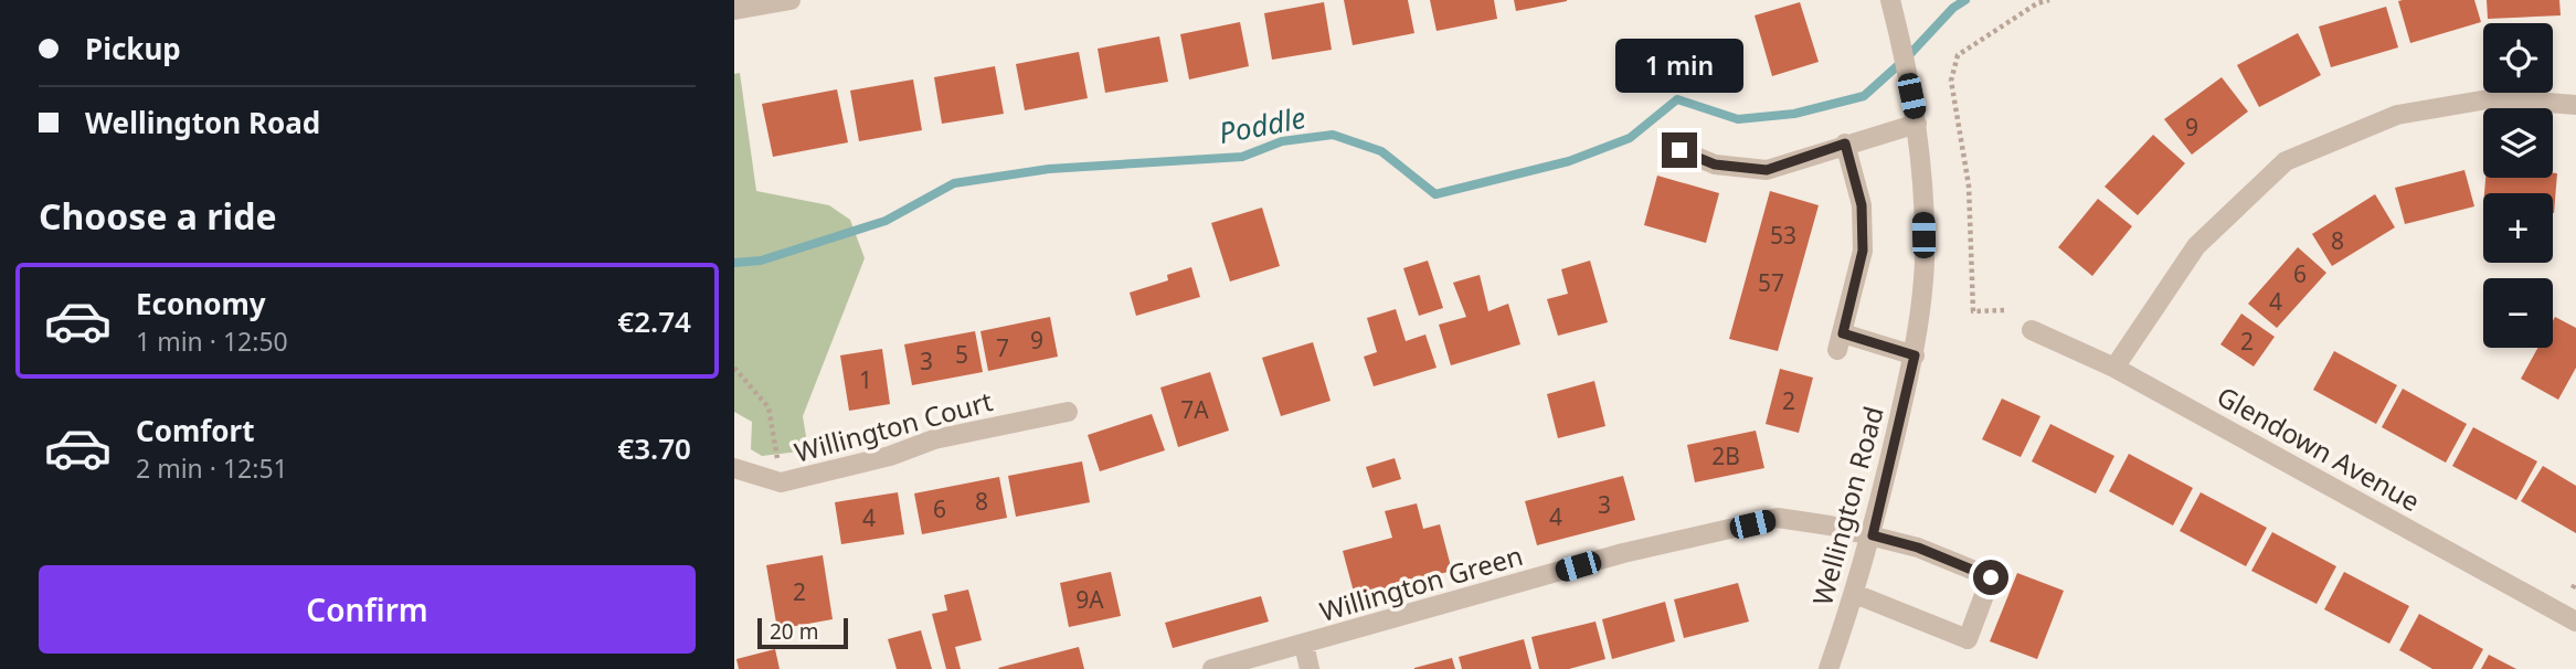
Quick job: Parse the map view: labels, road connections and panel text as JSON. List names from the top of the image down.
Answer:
{
  "streets": {
    "street": [
      "Willington Court",
      "Glendown Avenue",
      "Wellington Road",
      "Willington Green"
    ]
  },
  "crossings": [
    ["Wellington Road", "Willington Green"]
  ],
  "water": ["Poddle"],
  "house_numbers": [
    "9",
    "53",
    "8",
    "6",
    "57",
    "4",
    "9",
    "2",
    "7",
    "5",
    "3",
    "1",
    "2",
    "7A",
    "2B",
    "8",
    "3",
    "6",
    "4",
    "4",
    "2",
    "9A"
  ],
  "scale_bar": "20 m",
  "page": {
    "banner": ["Pickup", "Wellington Road"],
    "map_buttons": ["+", "−"],
    "bubble": "1 min",
    "heading": "Choose a ride",
    "list": [
      {
        "name": "Economy",
        "note": "1 min · 12:50",
        "value": "€2.74"
      },
      {
        "name": "Comfort",
        "note": "2 min · 12:51",
        "value": "€3.70"
      }
    ],
    "buttons": "Confirm",
    "scale": "20 m"
  }
}
